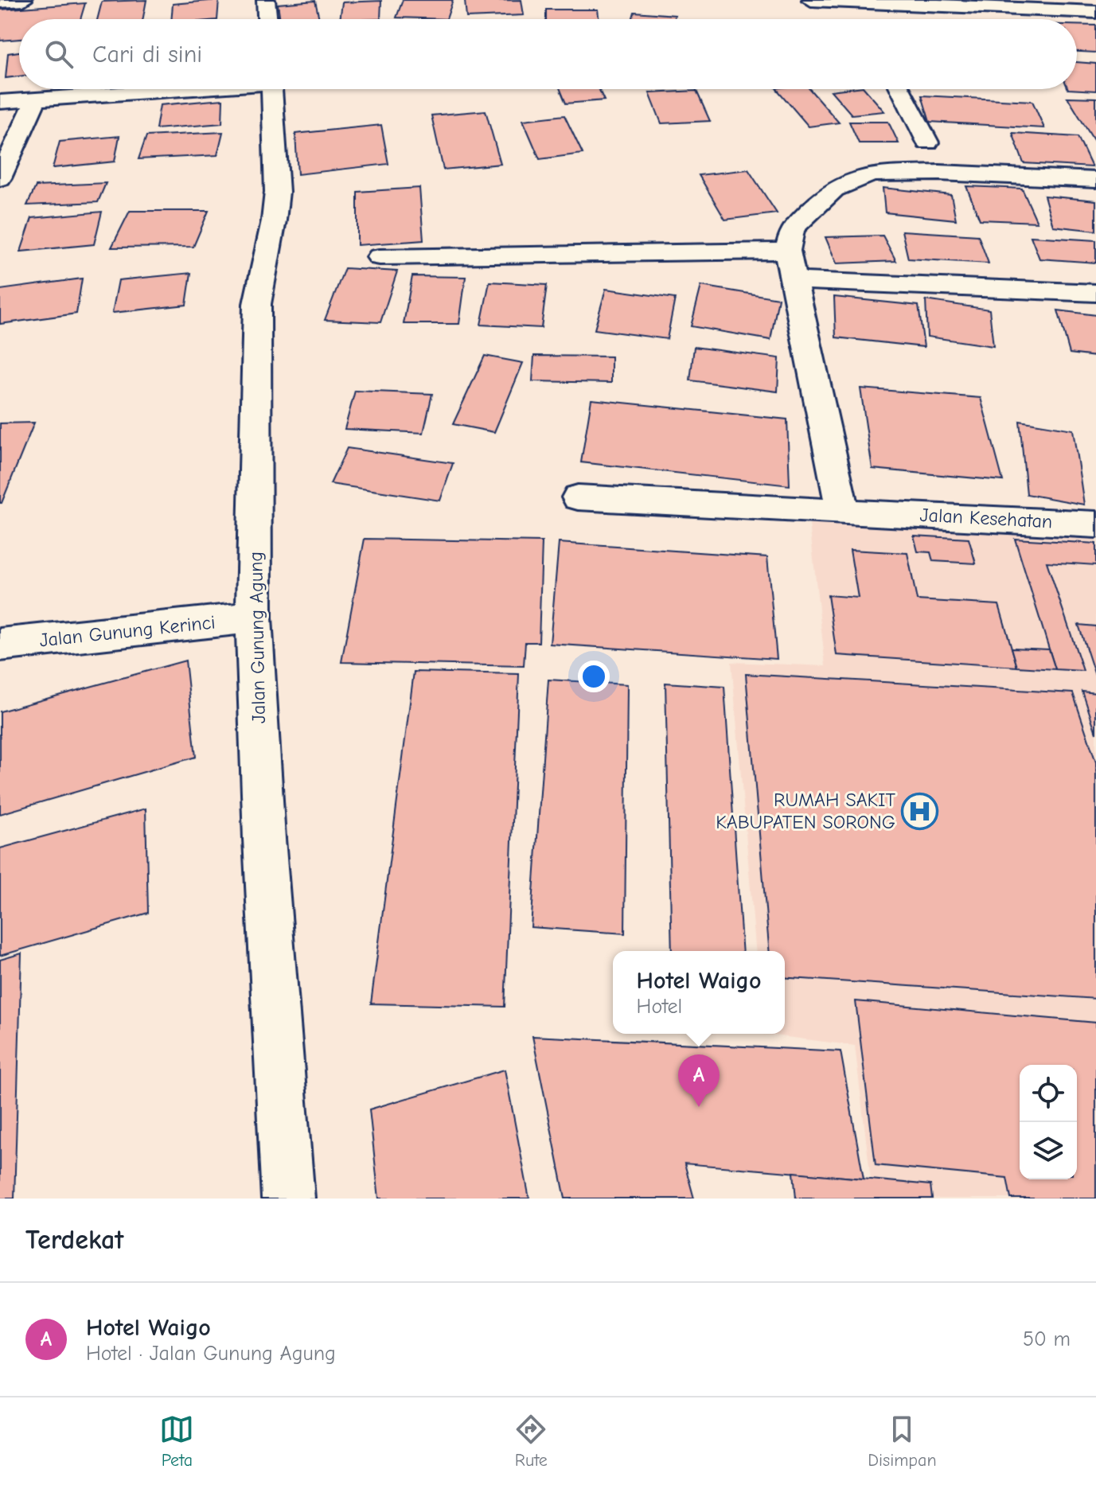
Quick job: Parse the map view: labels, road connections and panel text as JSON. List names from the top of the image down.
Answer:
{
  "streets": {
    "street": ["Jalan Kesehatan", "Jalan Gunung Kerinci", "Jalan Gunung Agung"]
  },
  "crossings": [
    ["Jalan Gunung Kerinci", "Jalan Gunung Agung"]
  ],
  "places": {
    "hospital": ["RUMAH SAKIT KABUPATEN SORONG"]
  },
  "page": {
    "search": "Cari di sini",
    "popup": ["Hotel Waigo", "Hotel"],
    "pins": "A",
    "heading": "Terdekat",
    "list": [
      {
        "mark": "A",
        "name": "Hotel Waigo",
        "note": "Hotel · Jalan Gunung Agung",
        "value": "50 m"
      }
    ],
    "nav": ["Peta", "Rute", "Disimpan"]
  }
}
